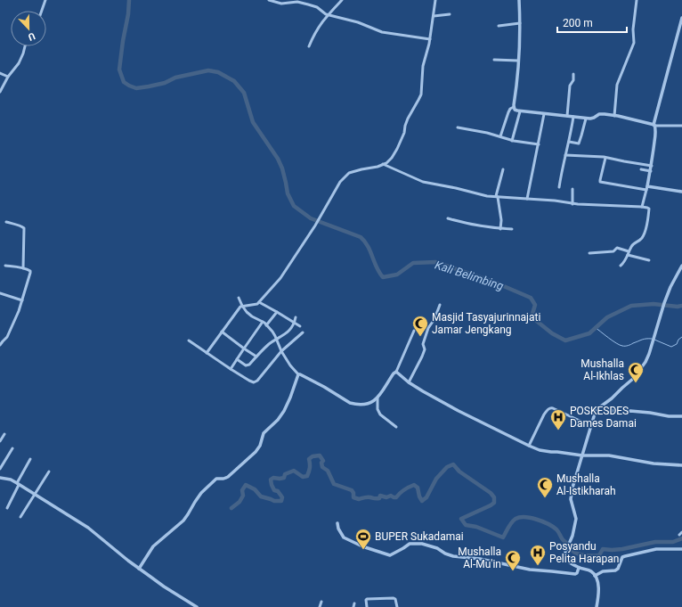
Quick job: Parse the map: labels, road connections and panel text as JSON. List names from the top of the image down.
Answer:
{
  "water": ["Kali Belimbing"],
  "places": {
    "mosque": [
      "Masjid Tasyajurinnajati Jamar Jengkang",
      "Mushalla Al-Ikhlas",
      "Mushalla Al-Istikharah",
      "Mushalla Al-Mu'in"
    ],
    "hospital": ["POSKESDES Dames Damai", "Posyandu Pelita Harapan"],
    "sports": ["BUPER Sukadamai"]
  },
  "scale_bar": "200 m",
  "north": "bottom"
}
